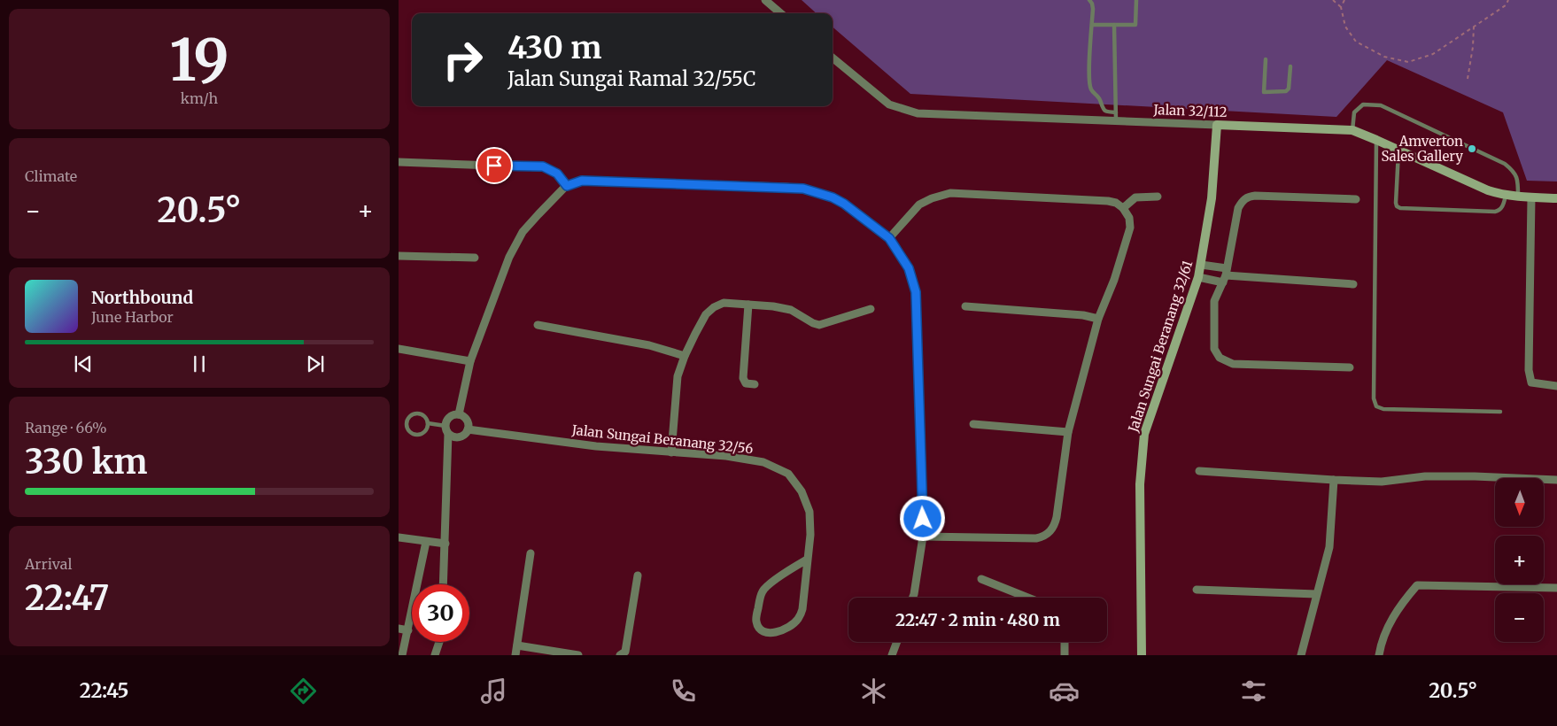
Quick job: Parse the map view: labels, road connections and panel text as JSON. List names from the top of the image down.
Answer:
{
  "streets": {
    "street": ["Jalan 32/112", "Jalan Sungai Beranang 32/61", "Jalan Sungai Beranang 32/56"]
  },
  "crossings": [
    ["Jalan 32/112", "Jalan Sungai Beranang 32/61"]
  ],
  "places": ["Amverton Sales Gallery"],
  "north": "bottom",
  "page": {
    "tile": [
      ["19", "km/h"],
      "Climate",
      ["Range · 66%", "330 km"],
      ["Arrival", "22:47"]
    ],
    "turn": ["430 m", "Jalan Sungai Ramal 32/55C"],
    "heat": ["−", "20.5°", "+"],
    "song": ["Northbound", "June Harbor"],
    "map_buttons": ["+", "−"],
    "limit": "30",
    "trip": "22:47 · 2 min · 480 m",
    "tabs": ["22:45", "20.5°"]
  }
}
